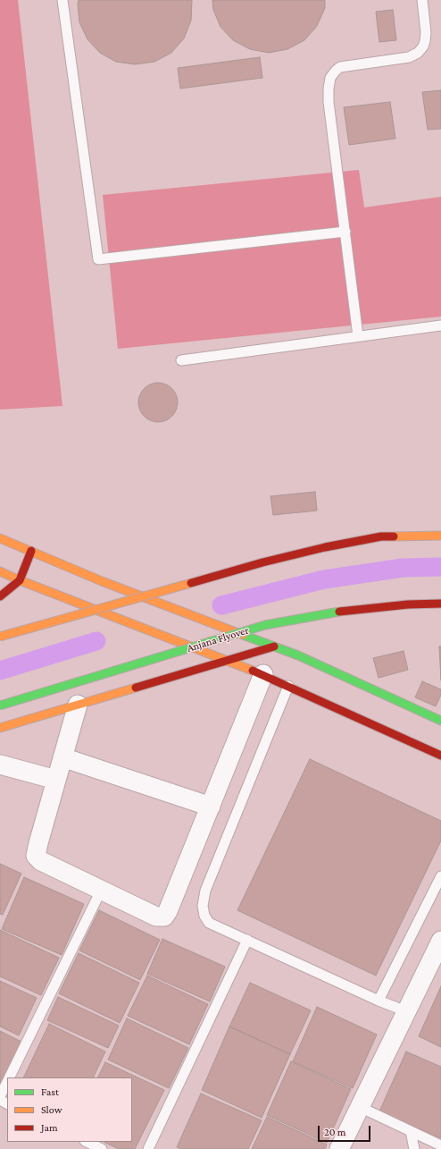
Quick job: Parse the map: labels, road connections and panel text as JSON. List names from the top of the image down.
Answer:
{
  "streets": {
    "main road": ["Anjana Flyover"]
  },
  "legend": ["Fast", "Slow", "Jam"],
  "scale_bar": "20 m"
}
